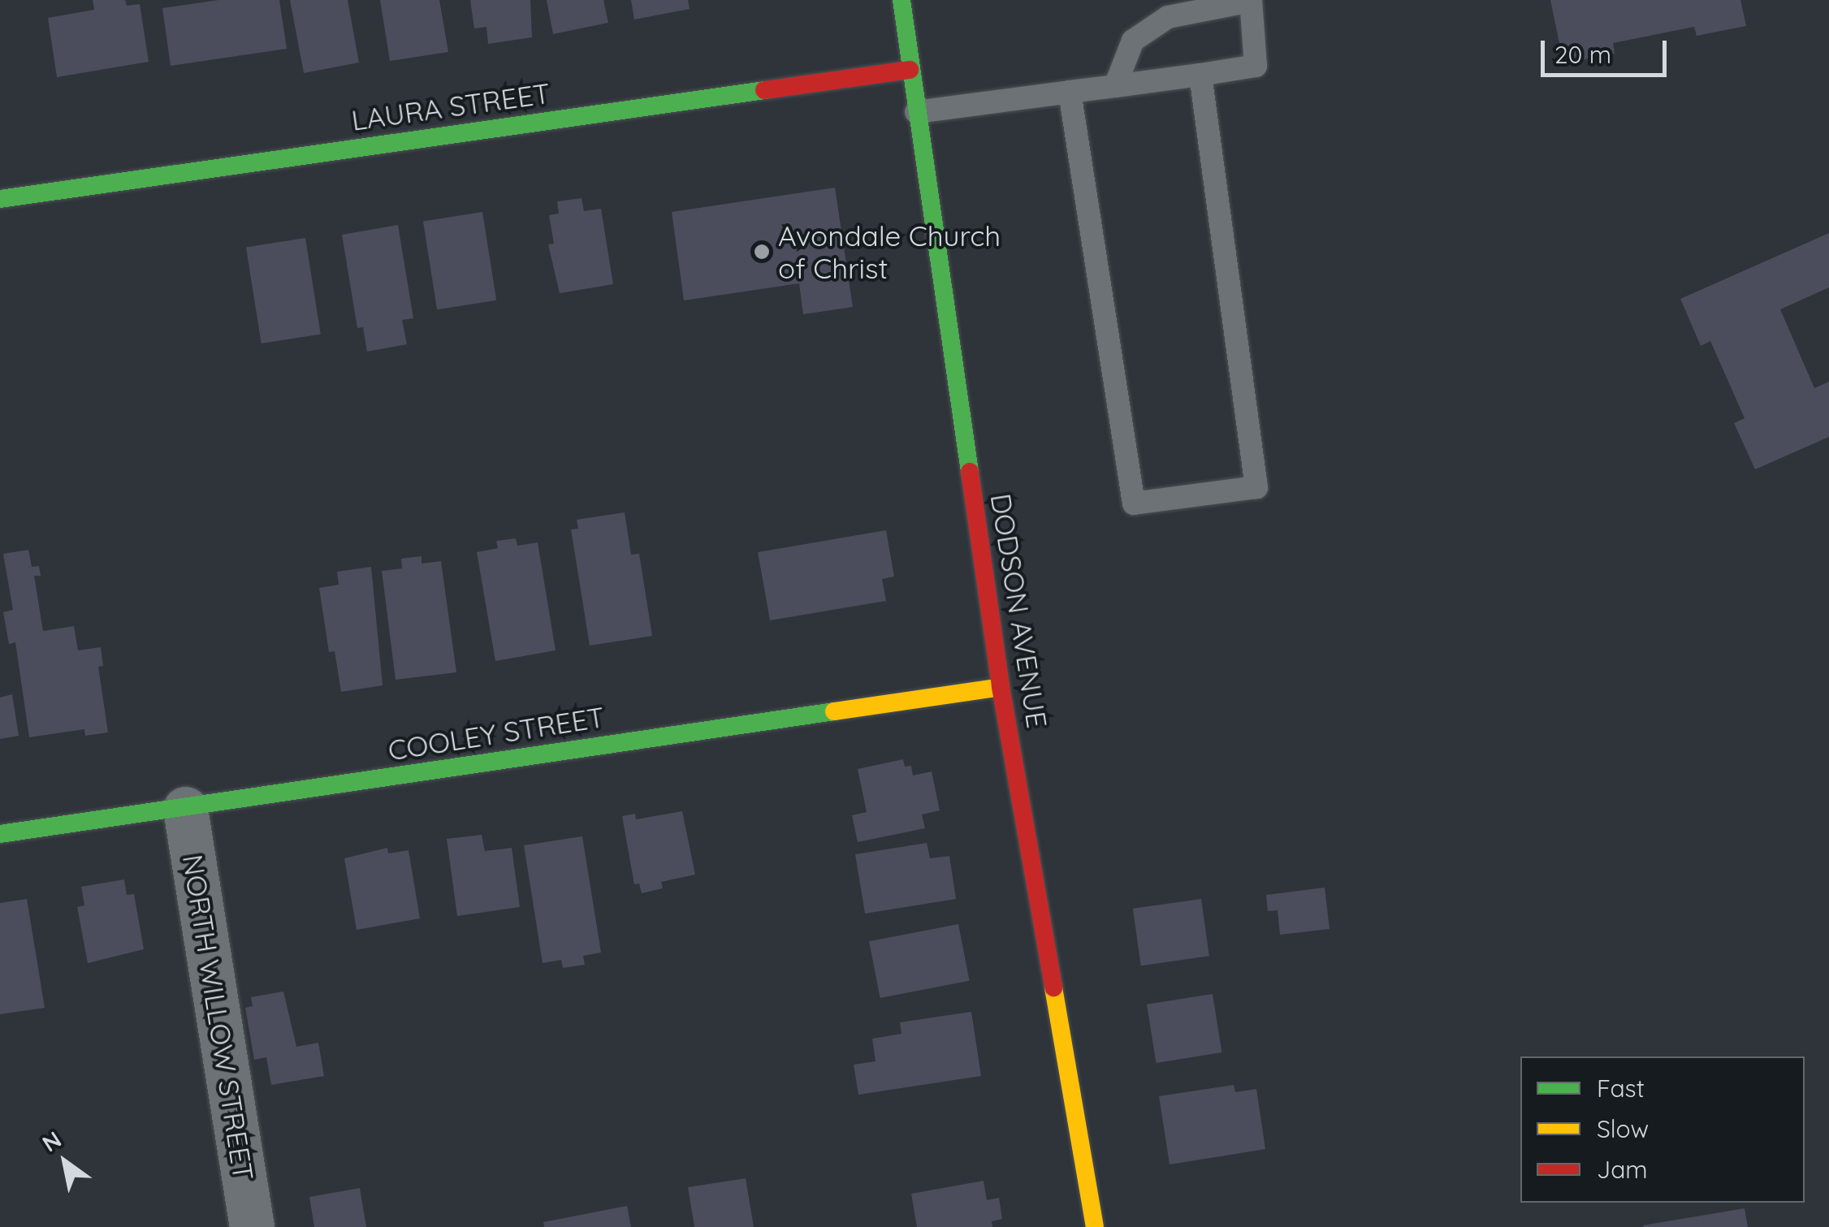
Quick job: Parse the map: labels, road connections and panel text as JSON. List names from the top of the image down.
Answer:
{
  "streets": {
    "street": [
      "LAURA STREET",
      "DODSON AVENUE",
      "COOLEY STREET",
      "NORTH WILLOW STREET"
    ]
  },
  "crossings": [
    ["LAURA STREET", "DODSON AVENUE"],
    ["DODSON AVENUE", "COOLEY STREET"],
    ["COOLEY STREET", "NORTH WILLOW STREET"]
  ],
  "places": ["Avondale Church of Christ"],
  "legend": ["Fast", "Slow", "Jam"],
  "scale_bar": "20 m",
  "north": "top left"
}
